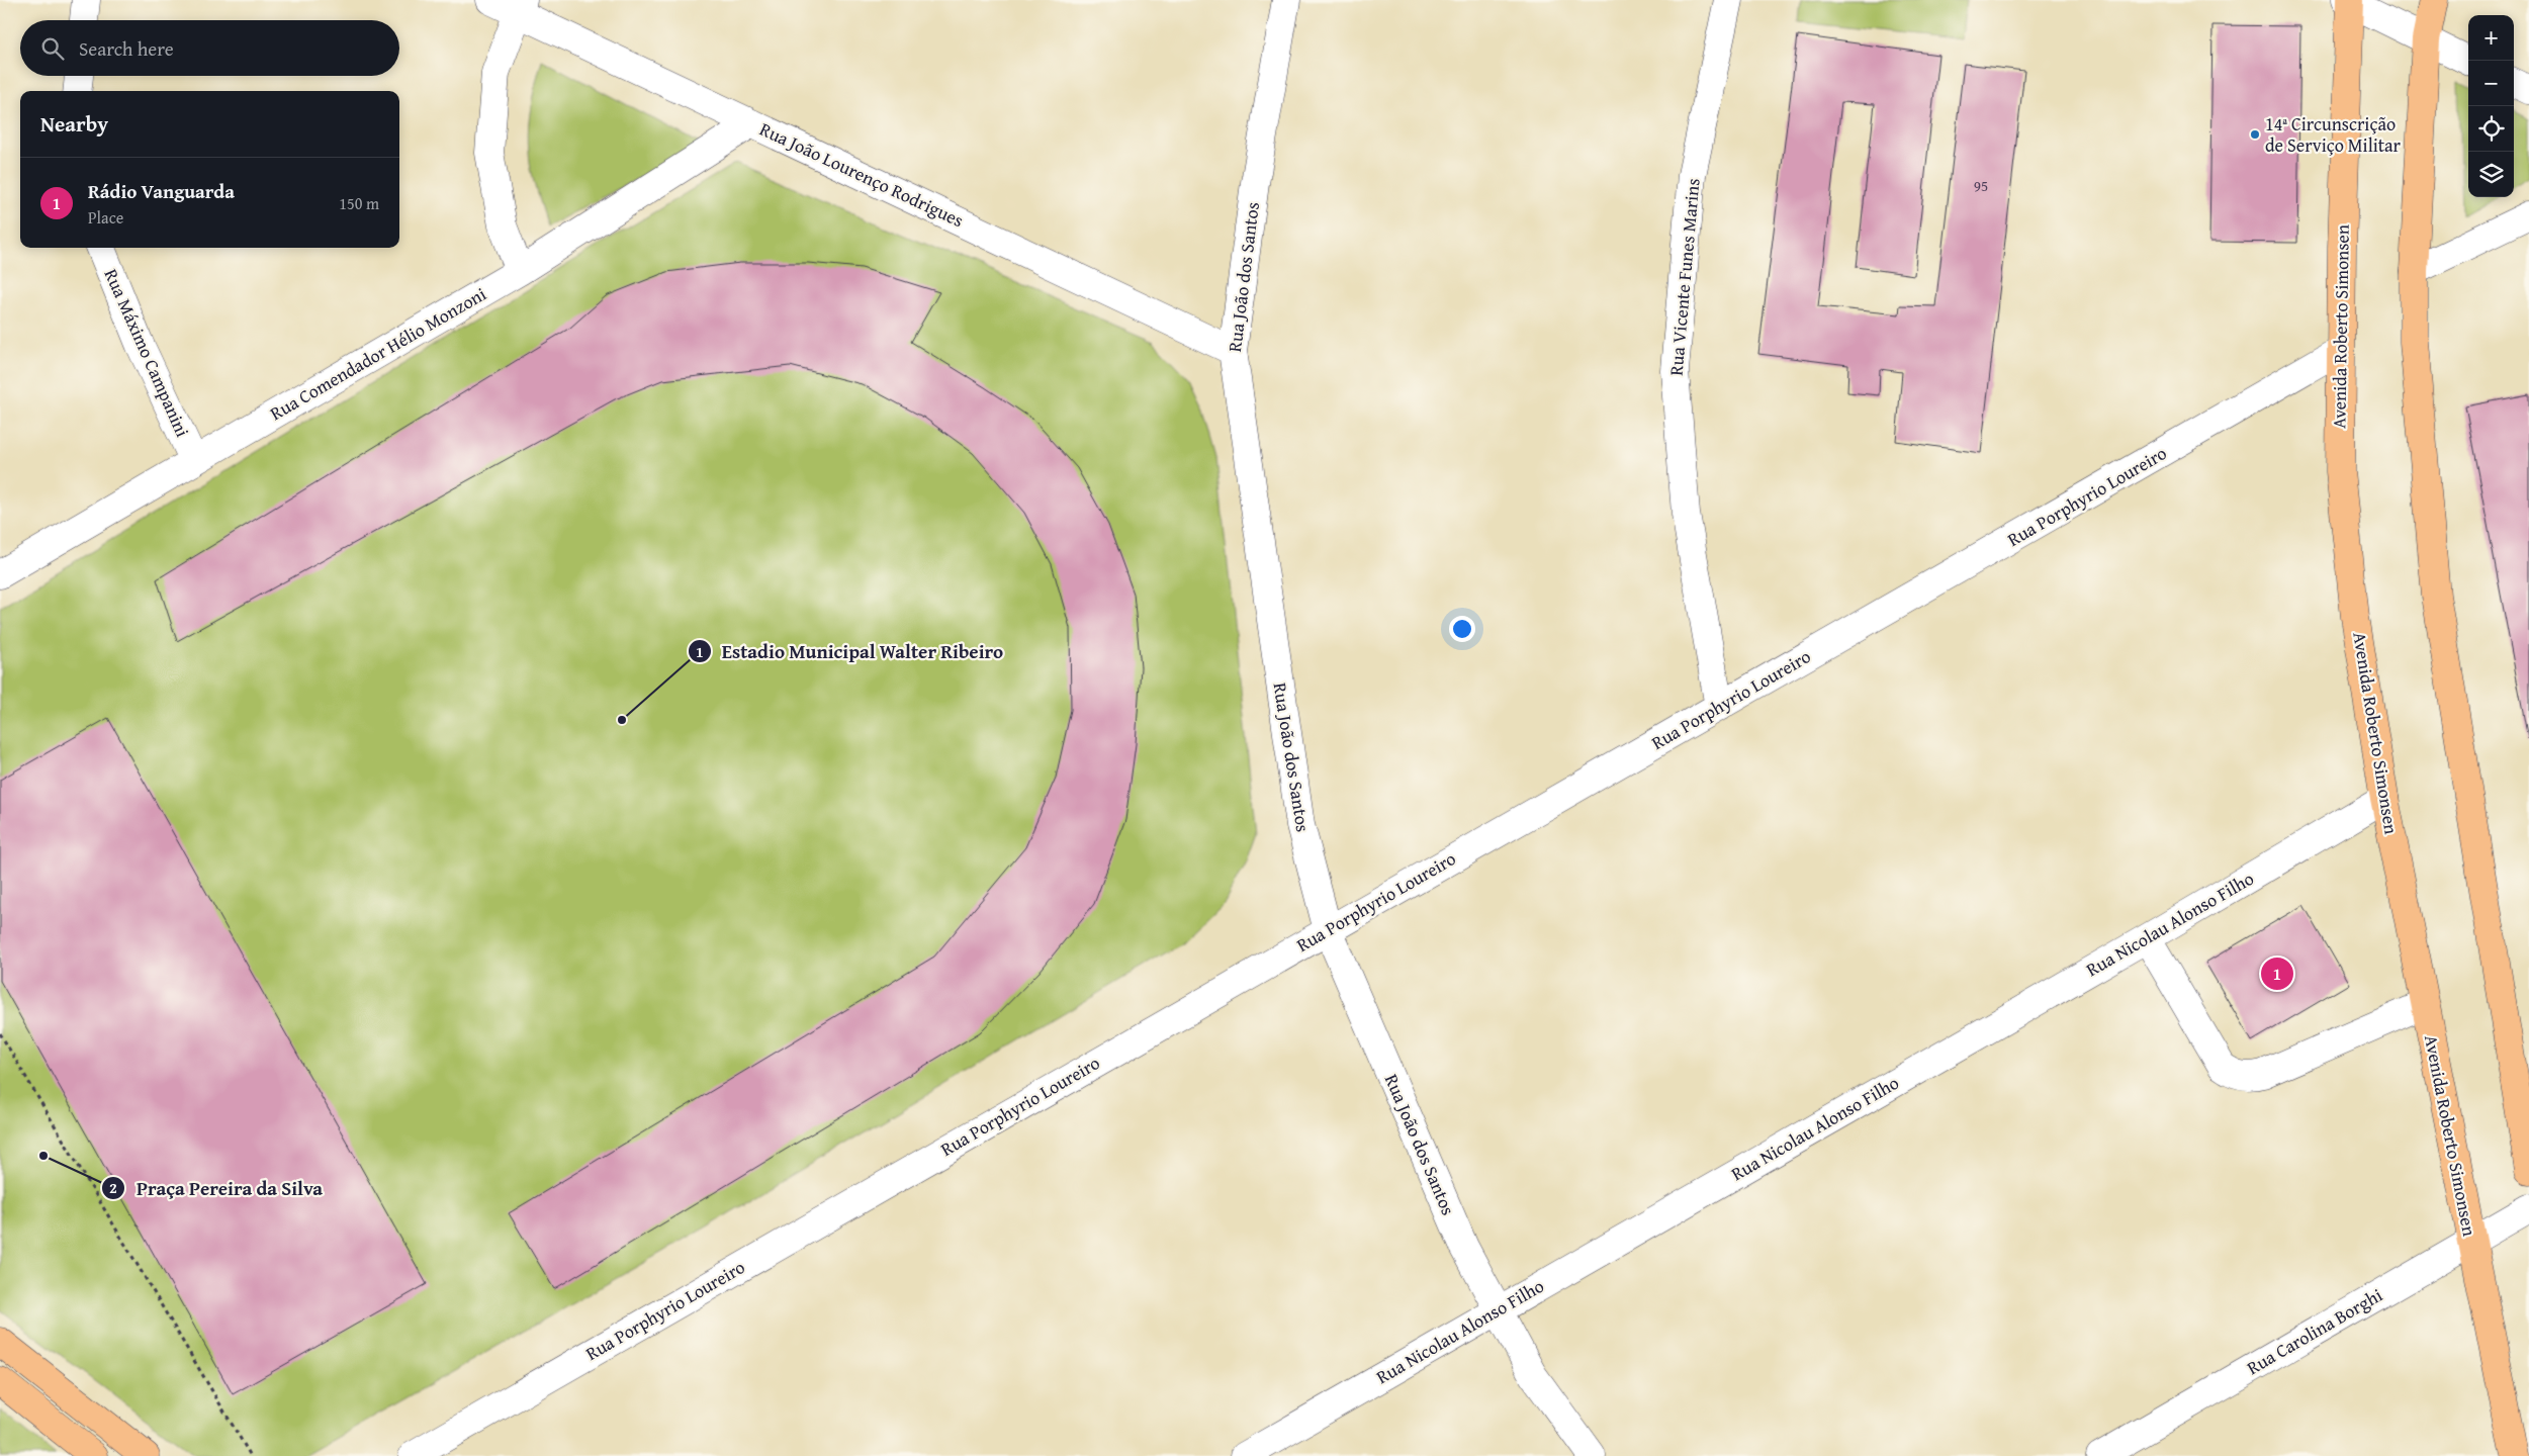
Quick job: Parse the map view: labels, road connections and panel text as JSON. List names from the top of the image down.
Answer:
{
  "streets": {
    "main road": ["Avenida Roberto Simonsen"],
    "street": [
      "Rua João Lourenço Rodrigues",
      "Rua João dos Santos",
      "Rua Vicente Funes Marins",
      "Rua Máximo Campanini",
      "Rua Comendador Hélio Monzoni",
      "Rua Porphyrio Loureiro",
      "Rua Nicolau Alonso Filho",
      "Rua Carolina Borghi"
    ]
  },
  "crossings": [
    ["Rua João Lourenço Rodrigues", "Rua João dos Santos"],
    ["Rua João Lourenço Rodrigues", "Rua Comendador Hélio Monzoni"],
    ["Rua João dos Santos", "Rua Porphyrio Loureiro"],
    ["Rua João dos Santos", "Rua Nicolau Alonso Filho"],
    ["Rua Vicente Funes Marins", "Rua Porphyrio Loureiro"],
    ["Avenida Roberto Simonsen", "Rua Porphyrio Loureiro"],
    ["Avenida Roberto Simonsen", "Rua Nicolau Alonso Filho"],
    ["Avenida Roberto Simonsen", "Rua Carolina Borghi"],
    ["Rua Máximo Campanini", "Rua Comendador Hélio Monzoni"]
  ],
  "places": ["14ª Circunscrição de Serviço Militar", "Estadio Municipal Walter Ribeiro", "Praça Pereira da Silva"],
  "house_numbers": ["95"],
  "page": {
    "map_buttons": ["+", "−"],
    "search": "Search here",
    "heading": "Nearby",
    "list": [
      {
        "mark": "1",
        "name": "Rádio Vanguarda",
        "note": "Place",
        "value": "150 m"
      }
    ],
    "pins": "1"
  }
}
